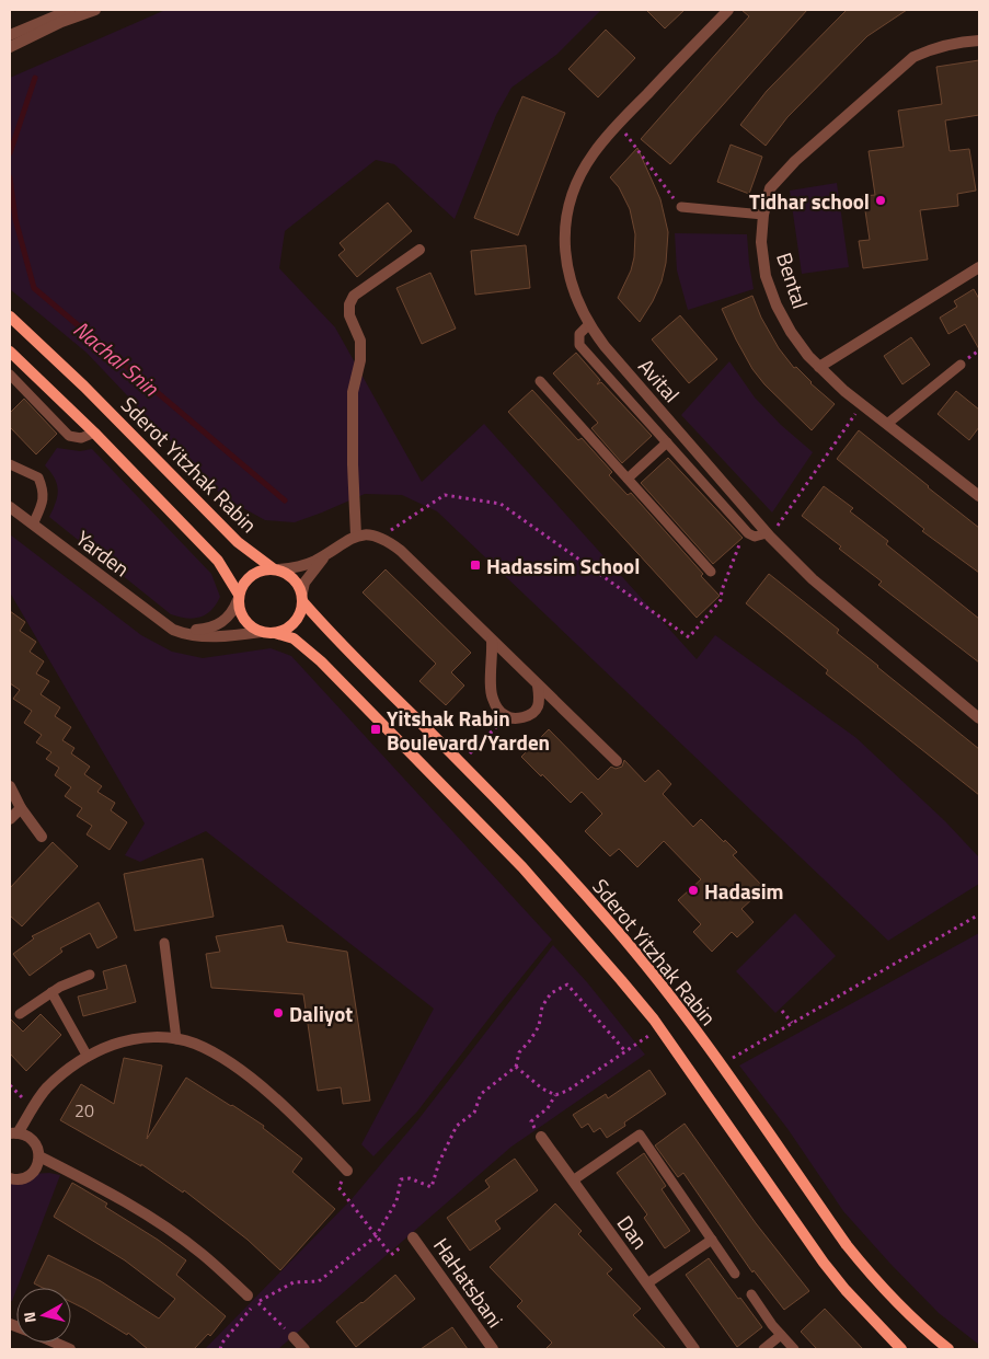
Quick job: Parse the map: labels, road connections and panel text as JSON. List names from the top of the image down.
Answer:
{
  "streets": {
    "main road": ["Sderot Yitzhak Rabin"],
    "street": [
      "Bental",
      "Avital",
      "Yarden",
      "Dan",
      "HaHatsbani"
    ]
  },
  "crossings": [
    ["Sderot Yitzhak Rabin", "Yarden"]
  ],
  "water": ["Nachal Snin"],
  "places": {
    "other": ["Tidhar school", "Hadasim", "Daliyot"],
    "transit": ["Hadassim School", "Yitshak Rabin Boulevard/Yarden"]
  },
  "house_numbers": ["20"],
  "north": "left"
}
